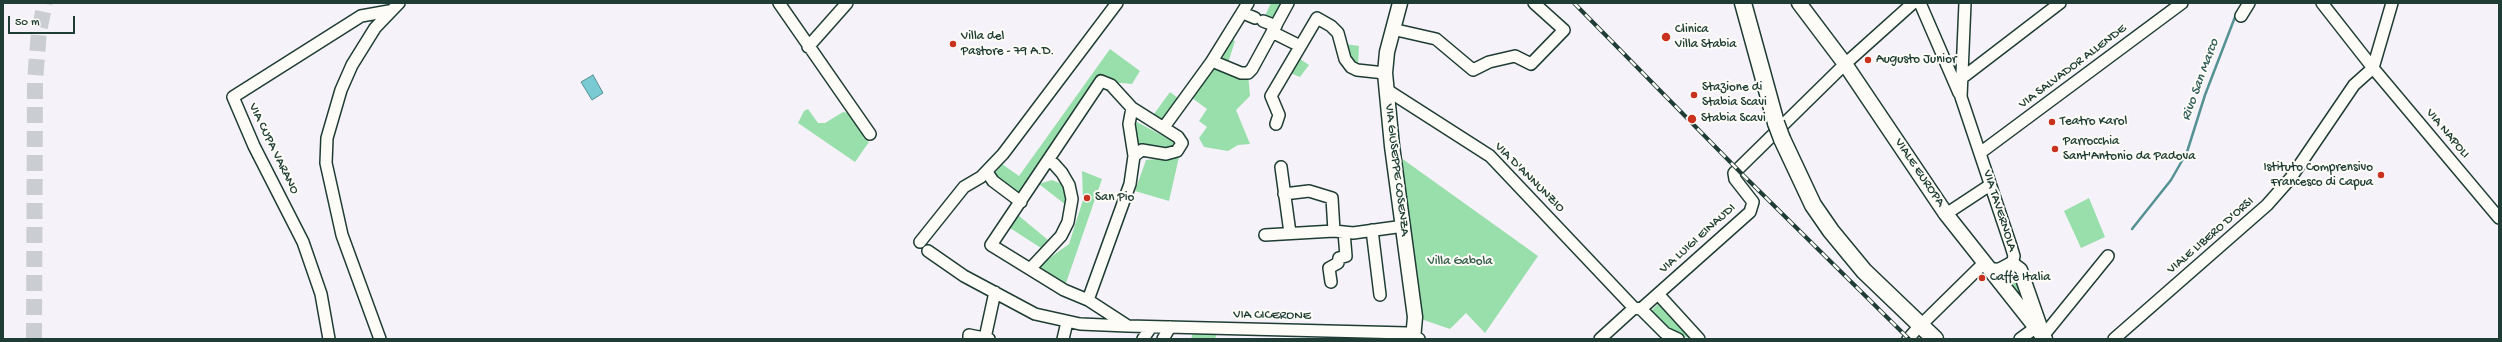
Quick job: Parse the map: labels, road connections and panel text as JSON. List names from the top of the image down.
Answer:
{
  "streets": {
    "main road": ["VIA GIUSEPPE COSENZA", "VIALE EUROPA", "VIA TAVERNOLA"],
    "street": [
      "VIA SALVADOR ALLENDE",
      "VIA NAPOLI",
      "VIA CUPA VARANO",
      "VIA D'ANNUNZIO",
      "VIALE LIBERO D'ORSI",
      "VIA LUIGI EINAUDI",
      "VIA CICERONE"
    ]
  },
  "crossings": [
    ["VIA SALVADOR ALLENDE", "VIA TAVERNOLA"],
    ["VIA NAPOLI", "VIALE LIBERO D'ORSI"],
    ["VIA GIUSEPPE COSENZA", "VIA D'ANNUNZIO"],
    ["VIA GIUSEPPE COSENZA", "VIA CICERONE"],
    ["VIALE EUROPA", "VIA TAVERNOLA"],
    ["VIALE EUROPA", "VIA LUIGI EINAUDI"]
  ],
  "water": ["Rivo San Marco"],
  "parks": ["Villa Gabola"],
  "places": [
    "Clinica Villa Stabia",
    "Villa del Pastore - 79 A.D.",
    "Augusto Junior",
    "Stazione di Stabia Scavi",
    "Stabia Scavi",
    "Teatro Karol",
    "Parrocchia Sant'Antonio da Padova",
    "Istituto Comprensivo Francesco di Capua",
    "San Pio",
    "Caffè Italia"
  ],
  "scale_bar": "50 m"
}
